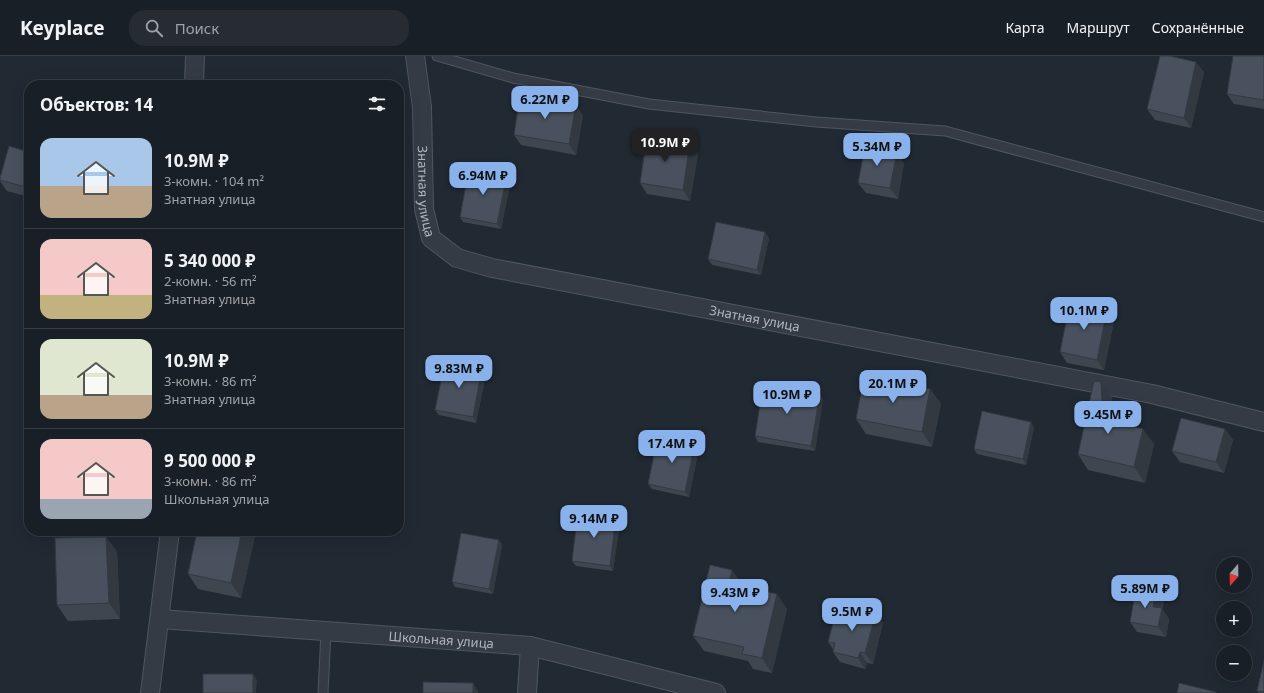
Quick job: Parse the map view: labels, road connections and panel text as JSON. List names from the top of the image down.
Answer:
{
  "streets": {
    "street": ["Знатная улица", "Школьная улица"]
  },
  "north": "bottom",
  "page": {
    "header": "Keyplace",
    "search": "Поиск",
    "nav": ["Карта", "Маршрут", "Сохранённые"],
    "heading": "Объектов: 14",
    "price": [
      "6.22M ₽",
      "10.9M ₽",
      "5.34M ₽",
      "6.94M ₽",
      "10.1M ₽",
      "9.83M ₽",
      "20.1M ₽",
      "10.9M ₽",
      "9.45M ₽",
      "17.4M ₽",
      "9.14M ₽",
      "5.89M ₽",
      "9.43M ₽",
      "9.5M ₽"
    ],
    "list": [
      {
        "name": "10.9M ₽",
        "note": "3-комн. · 104 m² · Знатная улица"
      },
      {
        "name": "5 340 000 ₽",
        "note": "2-комн. · 56 m² · Знатная улица"
      },
      {
        "name": "10.9M ₽",
        "note": "3-комн. · 86 m² · Знатная улица"
      },
      {
        "name": "9 500 000 ₽",
        "note": "3-комн. · 86 m² · Школьная улица"
      }
    ],
    "map_buttons": ["+", "−"]
  }
}
